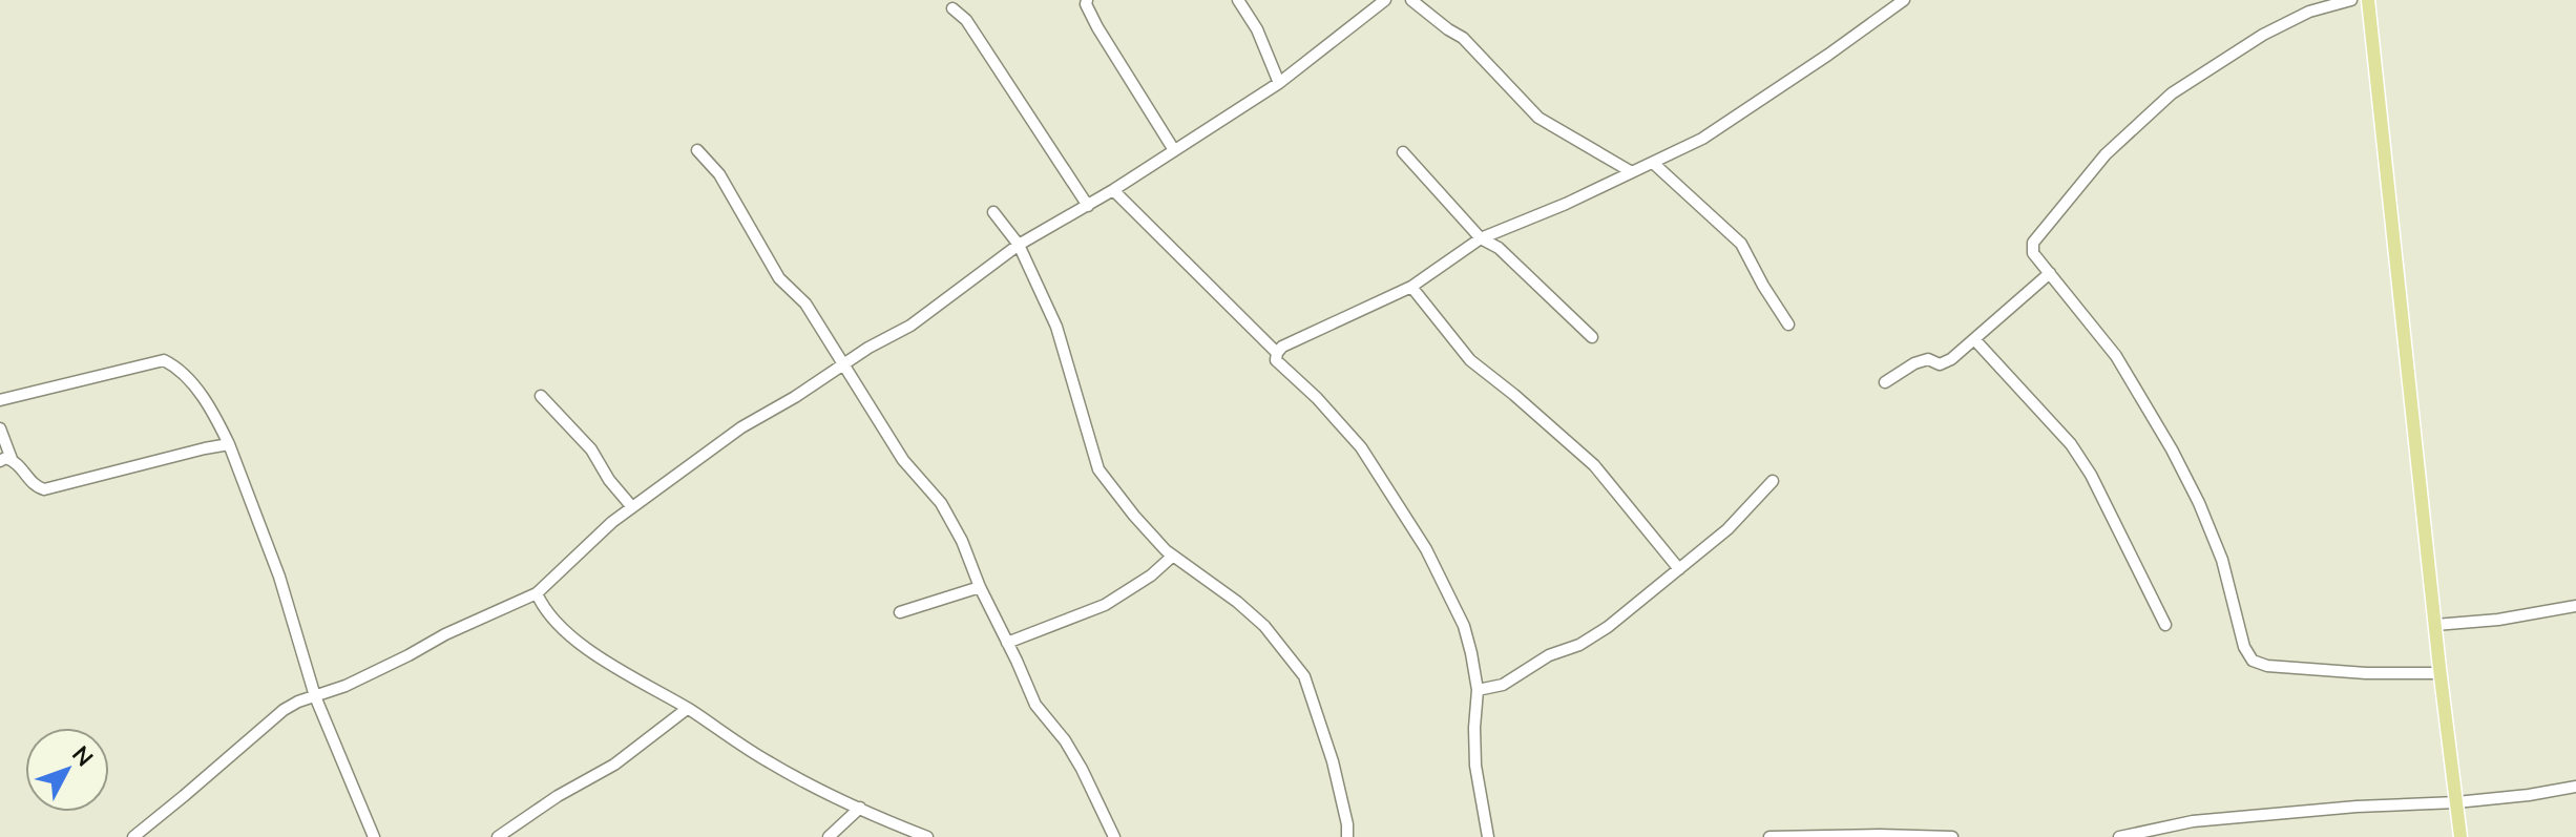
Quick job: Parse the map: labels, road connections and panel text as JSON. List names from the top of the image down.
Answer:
{
  "north": "top right"
}
